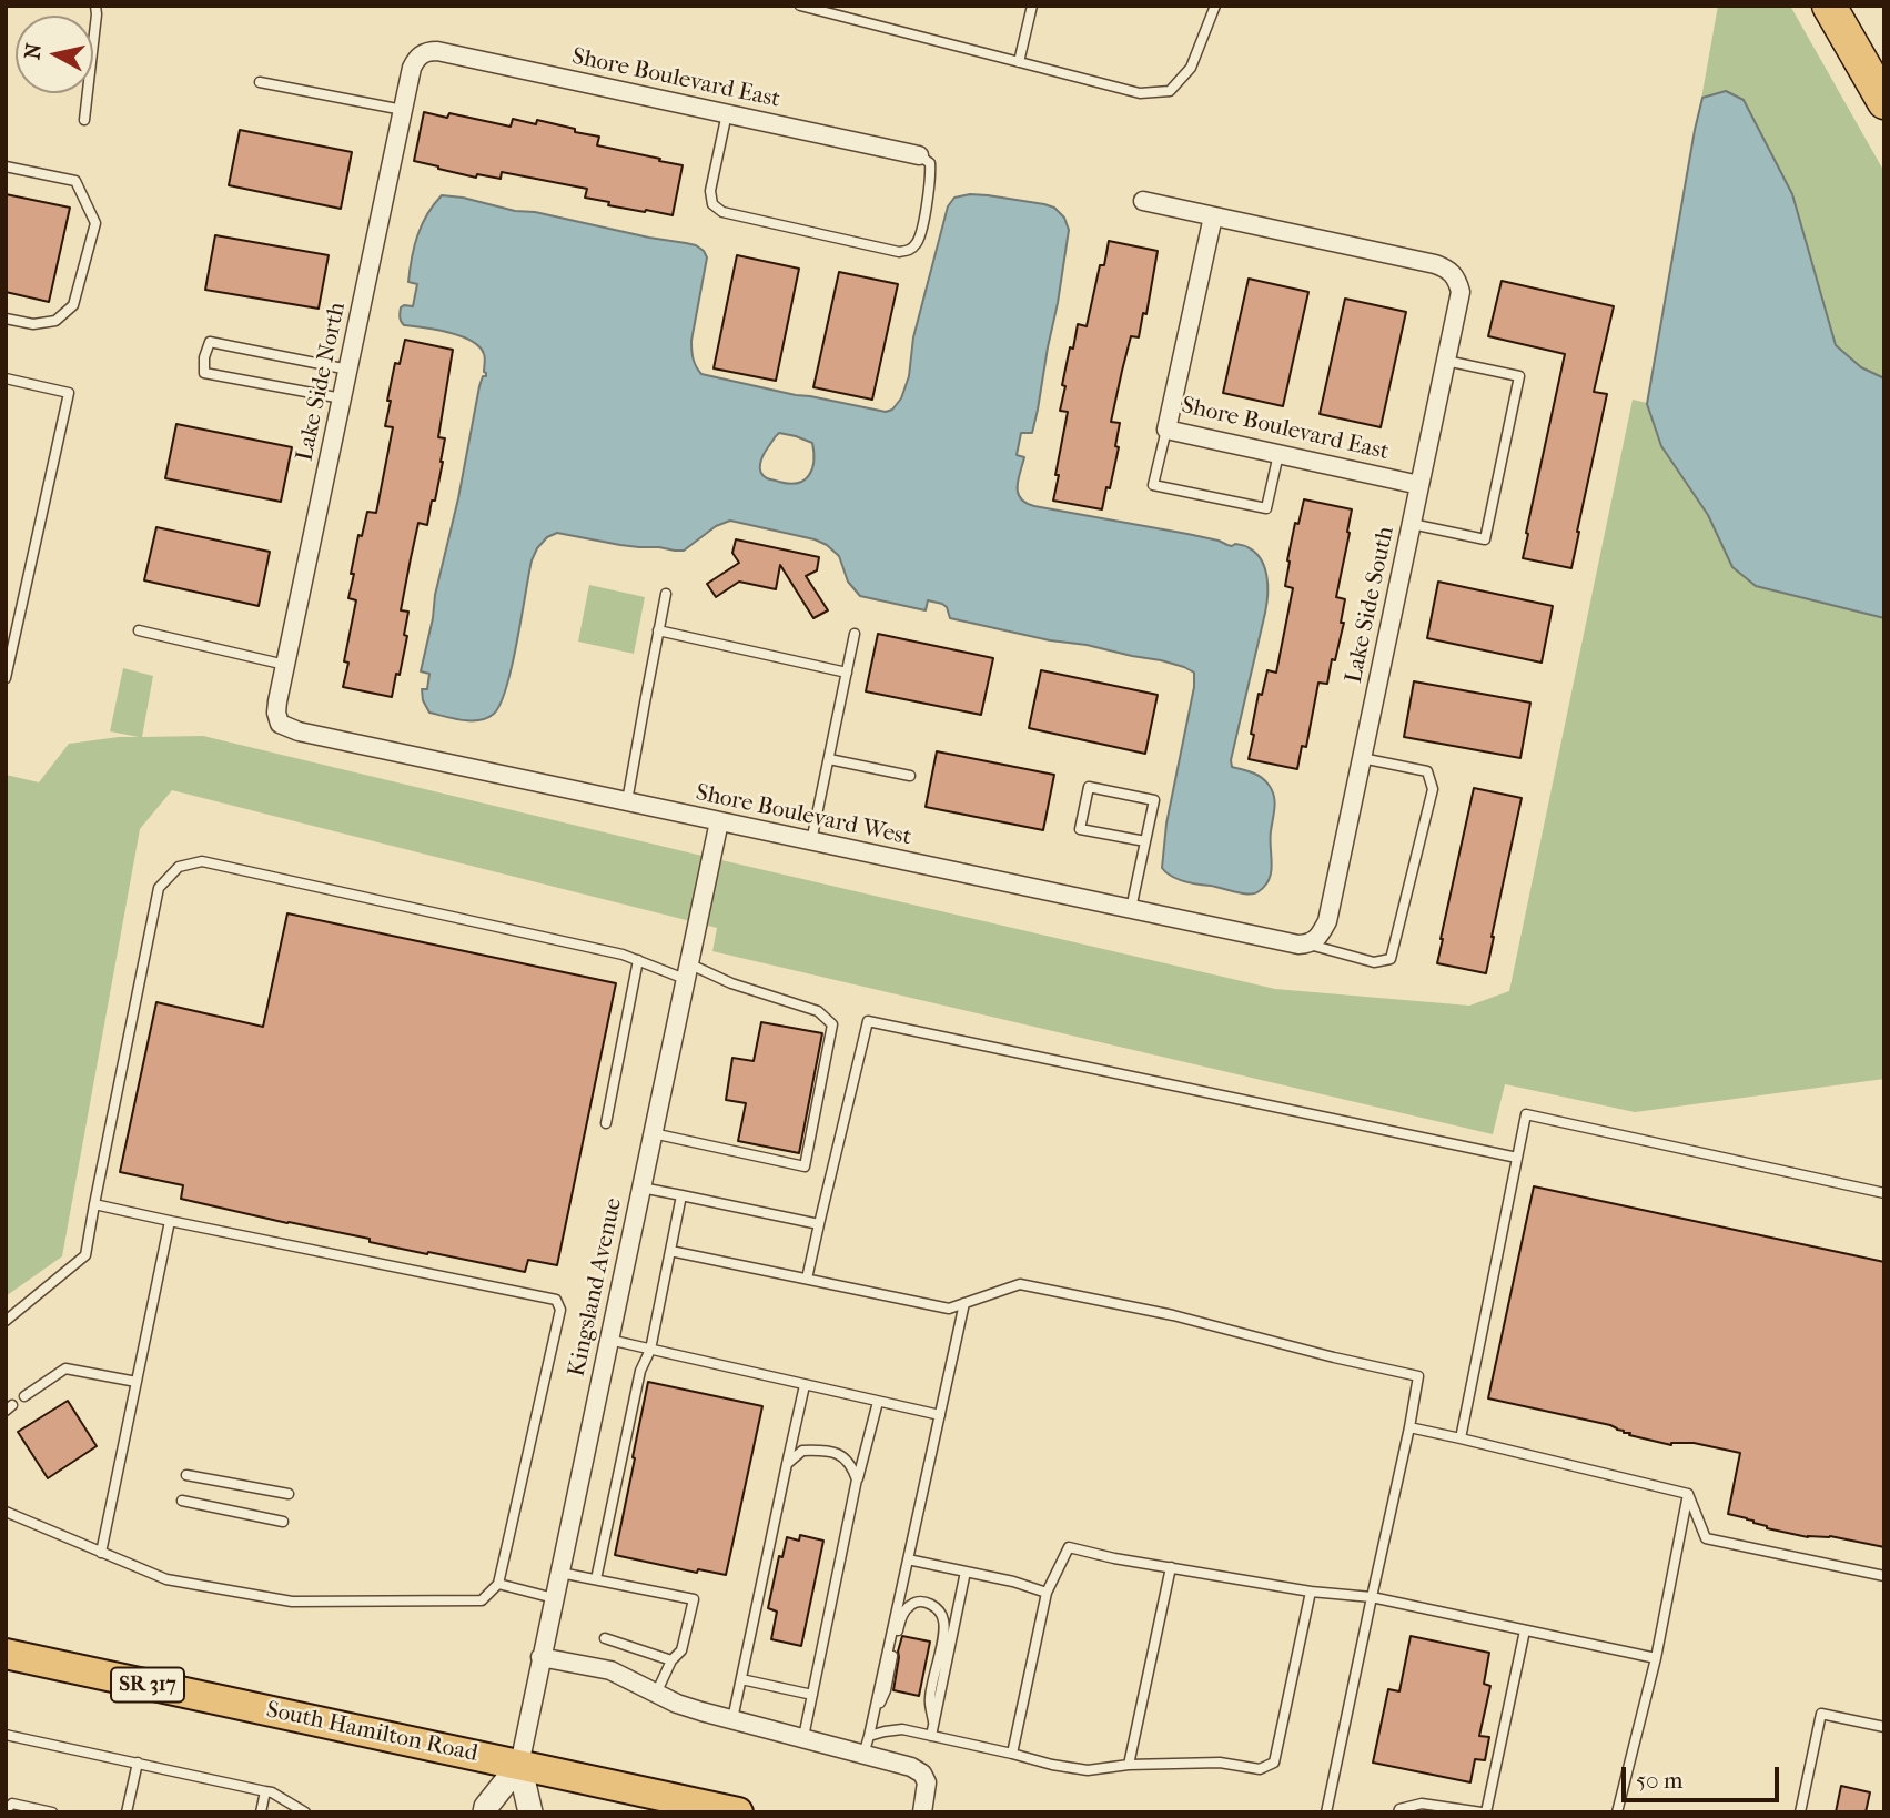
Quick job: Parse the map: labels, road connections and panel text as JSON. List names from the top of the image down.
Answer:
{
  "streets": {
    "main road": ["SR 317", "South Hamilton Road"],
    "street": [
      "Shore Boulevard East",
      "Lake Side North",
      "Lake Side South",
      "Shore Boulevard West",
      "Kingsland Avenue"
    ]
  },
  "crossings": [
    ["Shore Boulevard East", "Lake Side North"],
    ["Shore Boulevard East", "Lake Side South"],
    ["Lake Side North", "Shore Boulevard West"],
    ["Lake Side South", "Shore Boulevard West"],
    ["Shore Boulevard West", "Kingsland Avenue"],
    ["Kingsland Avenue", "South Hamilton Road"]
  ],
  "scale_bar": "50 m",
  "north": "left"
}
